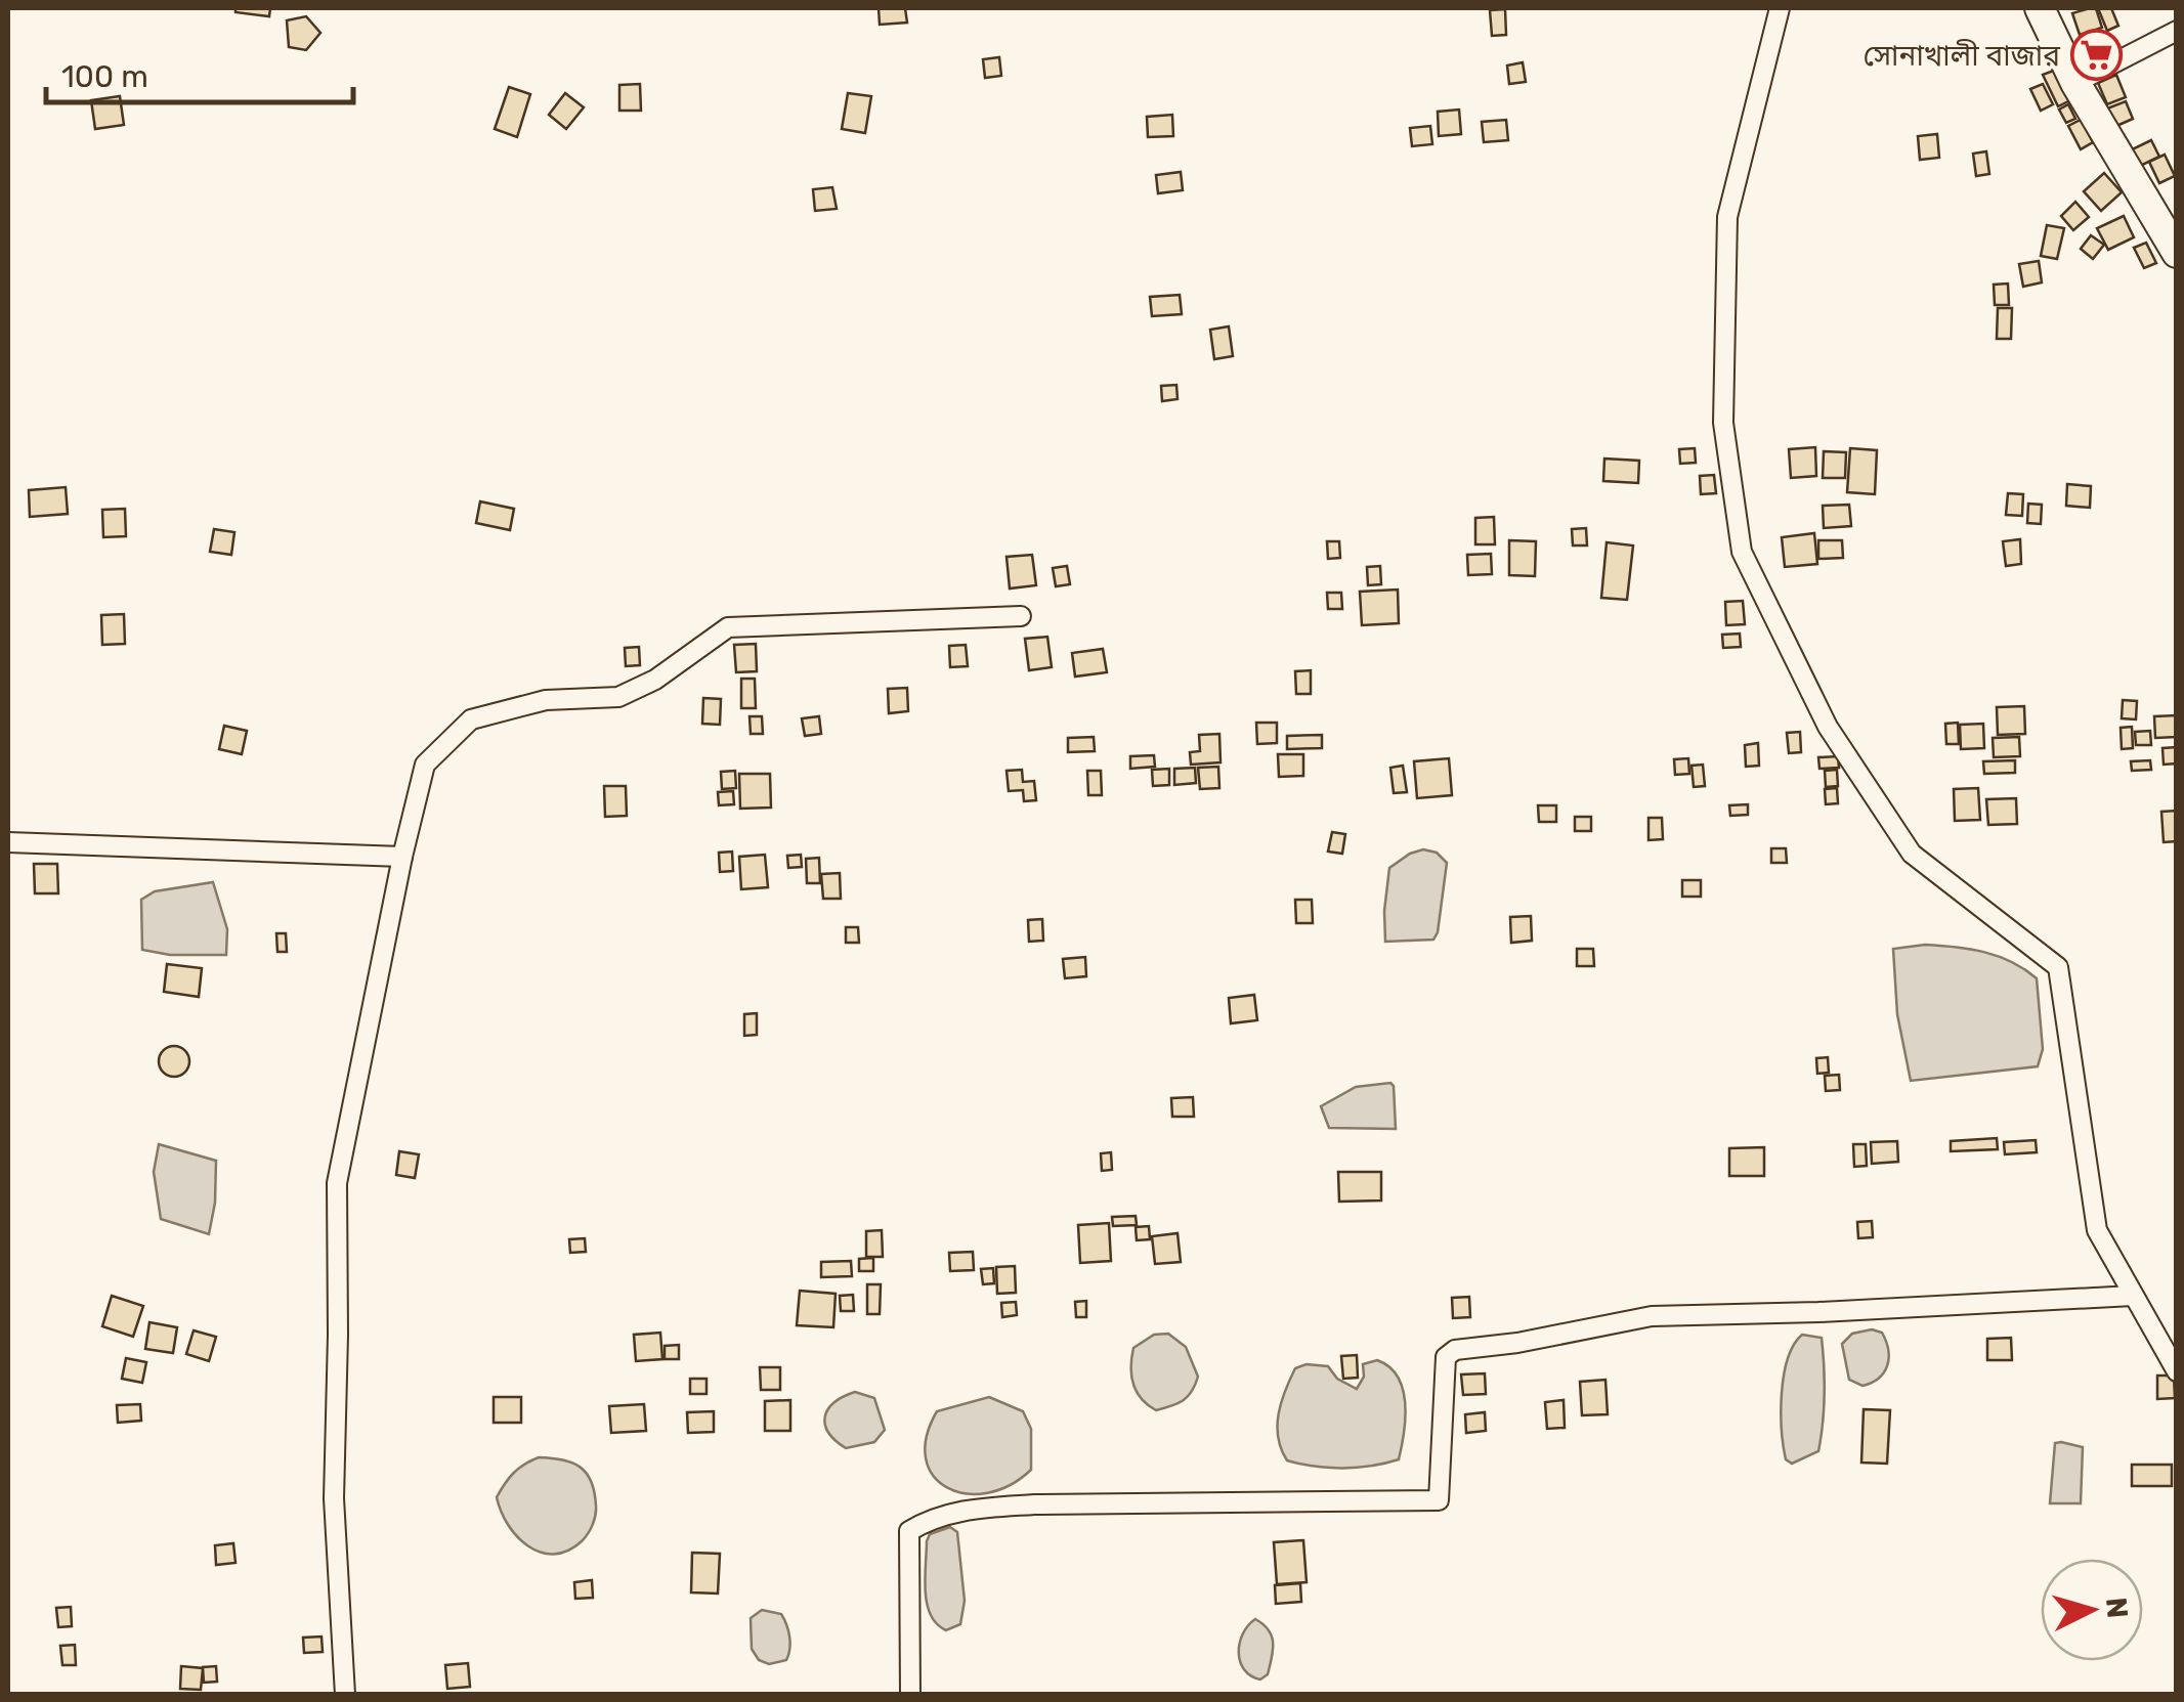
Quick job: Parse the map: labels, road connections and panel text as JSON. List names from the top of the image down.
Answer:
{
  "places": {
    "supermarket": ["সোনাখালী বাজার"]
  },
  "scale_bar": "100 m",
  "north": "right"
}
